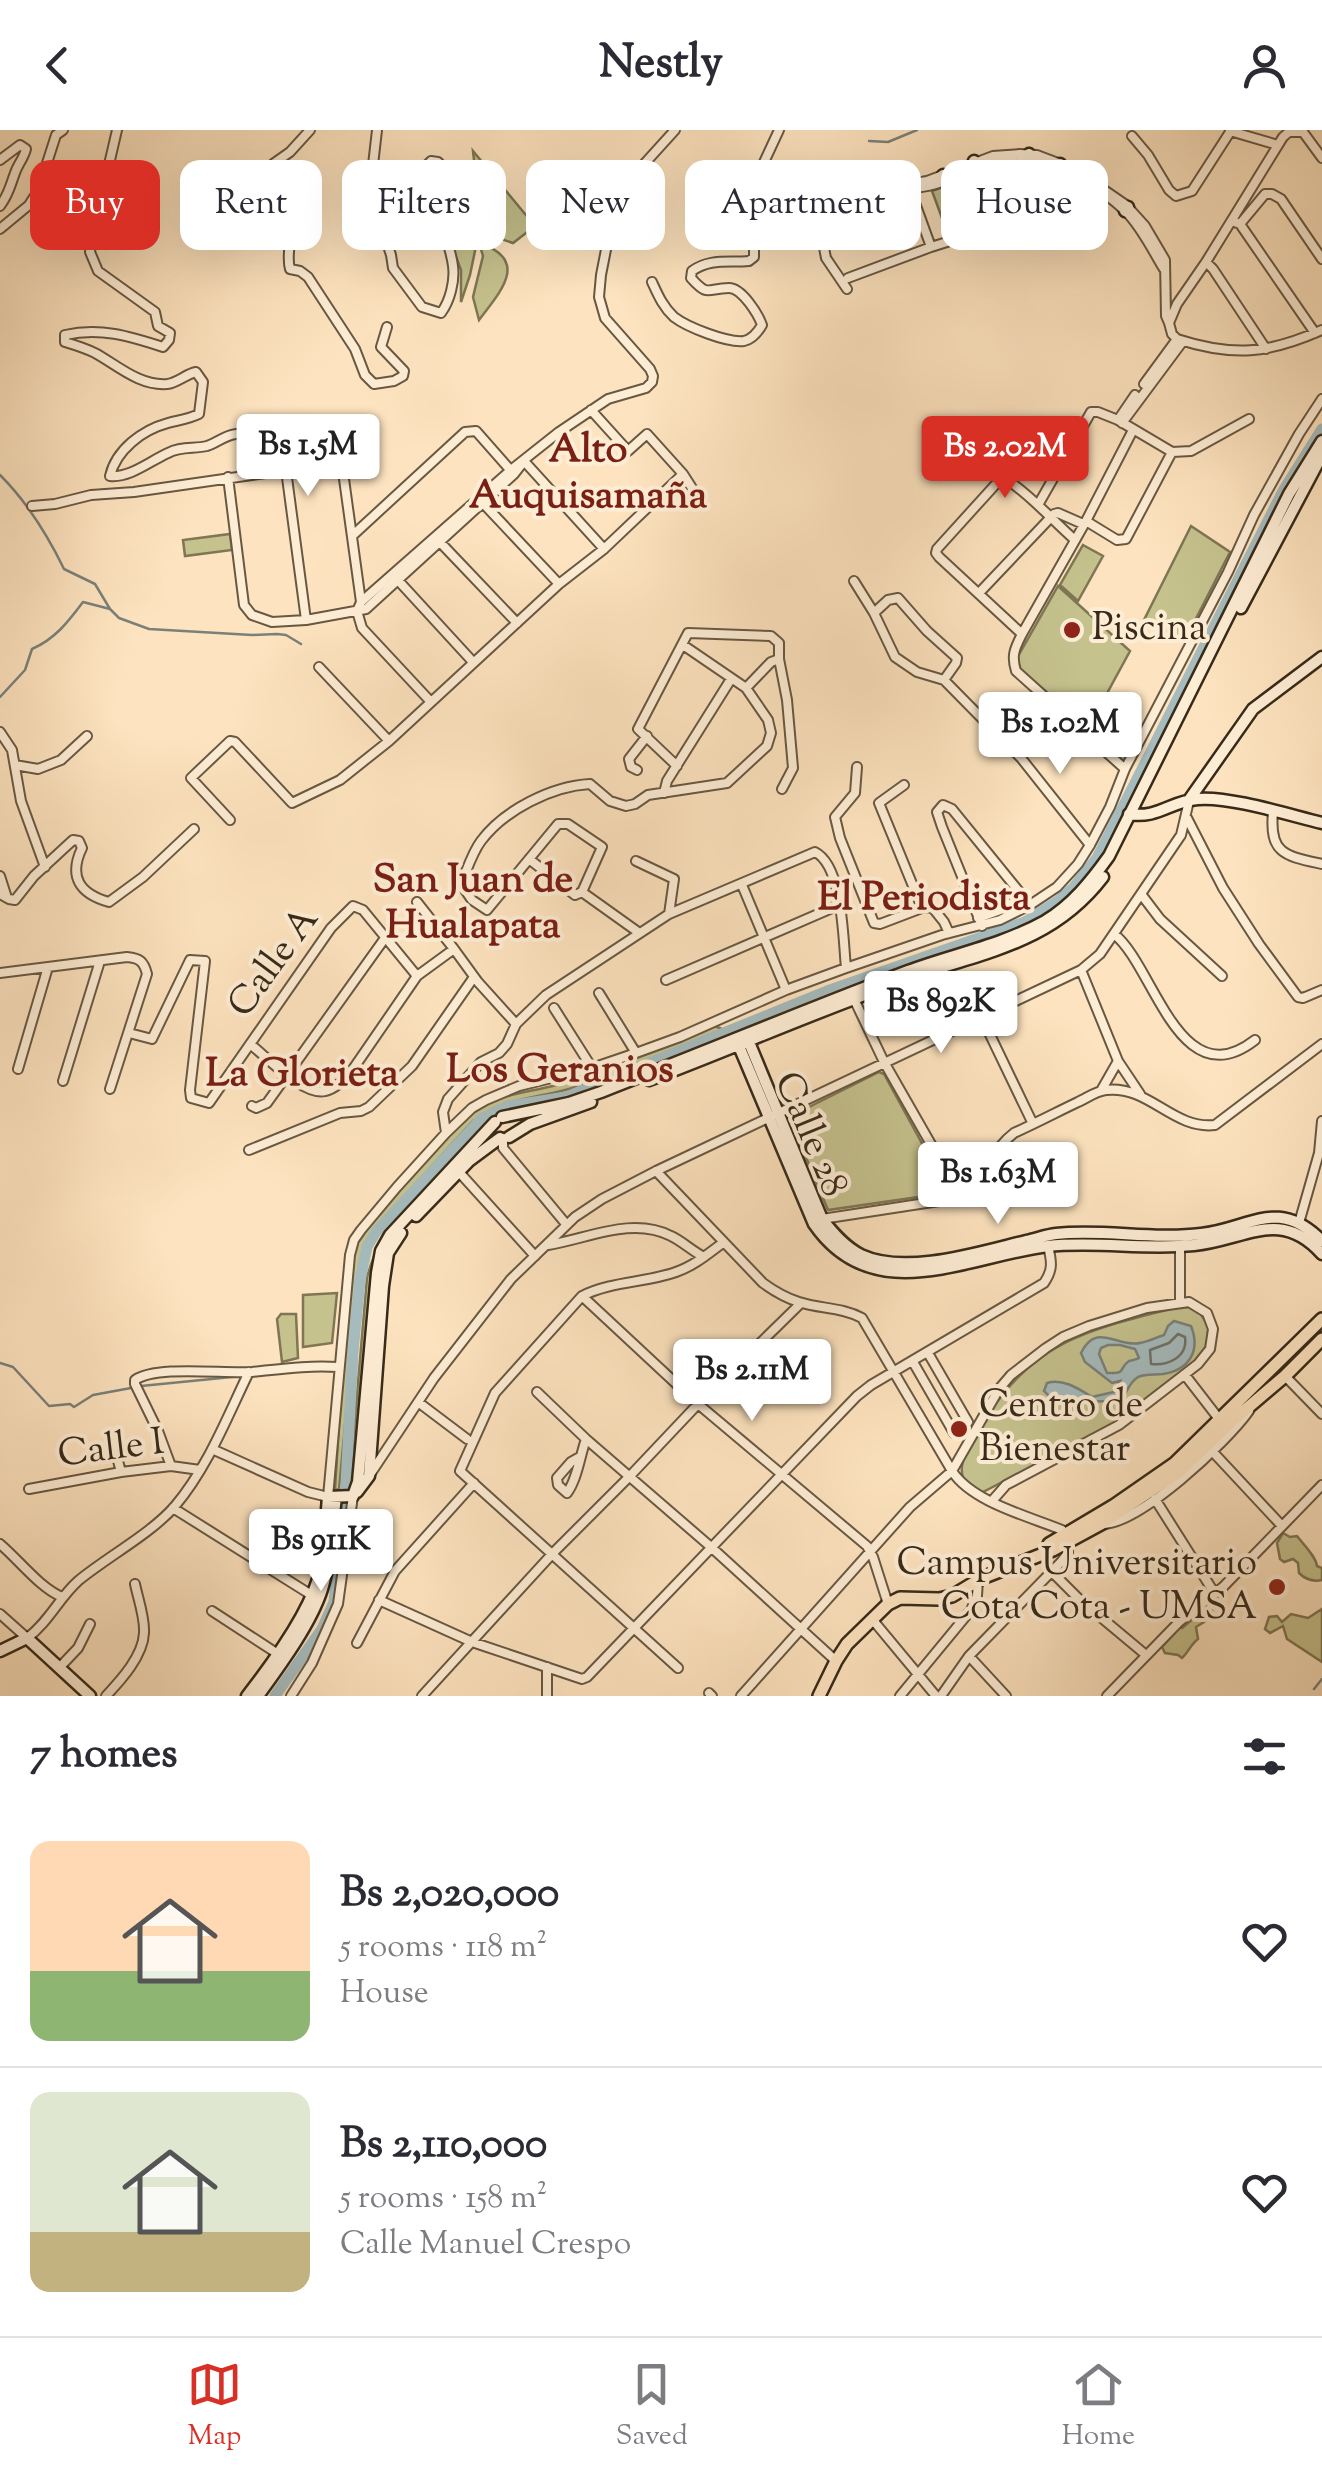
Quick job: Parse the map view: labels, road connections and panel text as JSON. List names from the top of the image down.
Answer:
{
  "streets": {
    "main road": ["Calle 28"],
    "street": ["Calle A", "Calle I"]
  },
  "districts": [
    "Alto Auquisamaña",
    "San Juan de Hualapata",
    "El Periodista",
    "Los Geranios",
    "La Glorieta"
  ],
  "places": ["Piscina", "Centro de Bienestar", "Campus Universitario Cota Cota - UMSA"],
  "page": {
    "header": "Nestly",
    "chip": [
      "Buy",
      "Rent",
      "Filters",
      "New",
      "Apartment",
      "House"
    ],
    "price": [
      "Bs 1.5M",
      "Bs 2.02M",
      "Bs 1.02M",
      "Bs 892K",
      "Bs 1.63M",
      "Bs 2.11M",
      "Bs 911K"
    ],
    "heading": "7 homes",
    "list": [
      {
        "name": "Bs 2,020,000",
        "note": "5 rooms · 118 m² · House"
      },
      {
        "name": "Bs 2,110,000",
        "note": "5 rooms · 158 m² · Calle Manuel Crespo"
      }
    ],
    "tabs": ["Map", "Saved", "Home"]
  }
}
